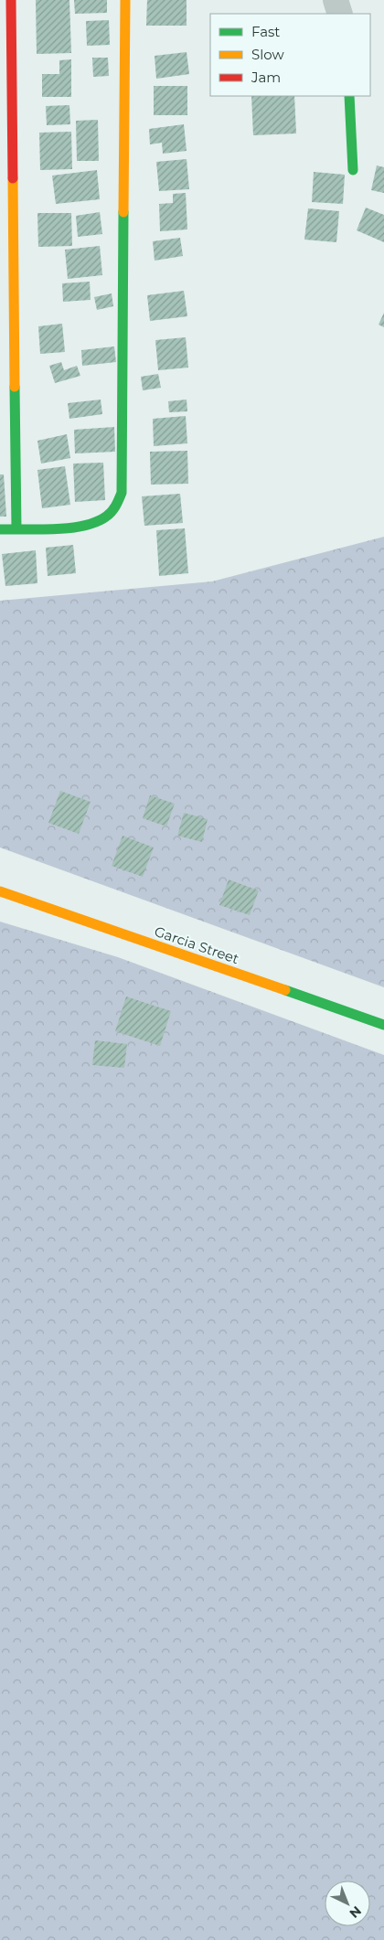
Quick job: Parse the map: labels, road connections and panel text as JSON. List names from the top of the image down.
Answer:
{
  "streets": {
    "street": ["Garcia Street"]
  },
  "legend": ["Fast", "Slow", "Jam"],
  "north": "bottom right"
}
